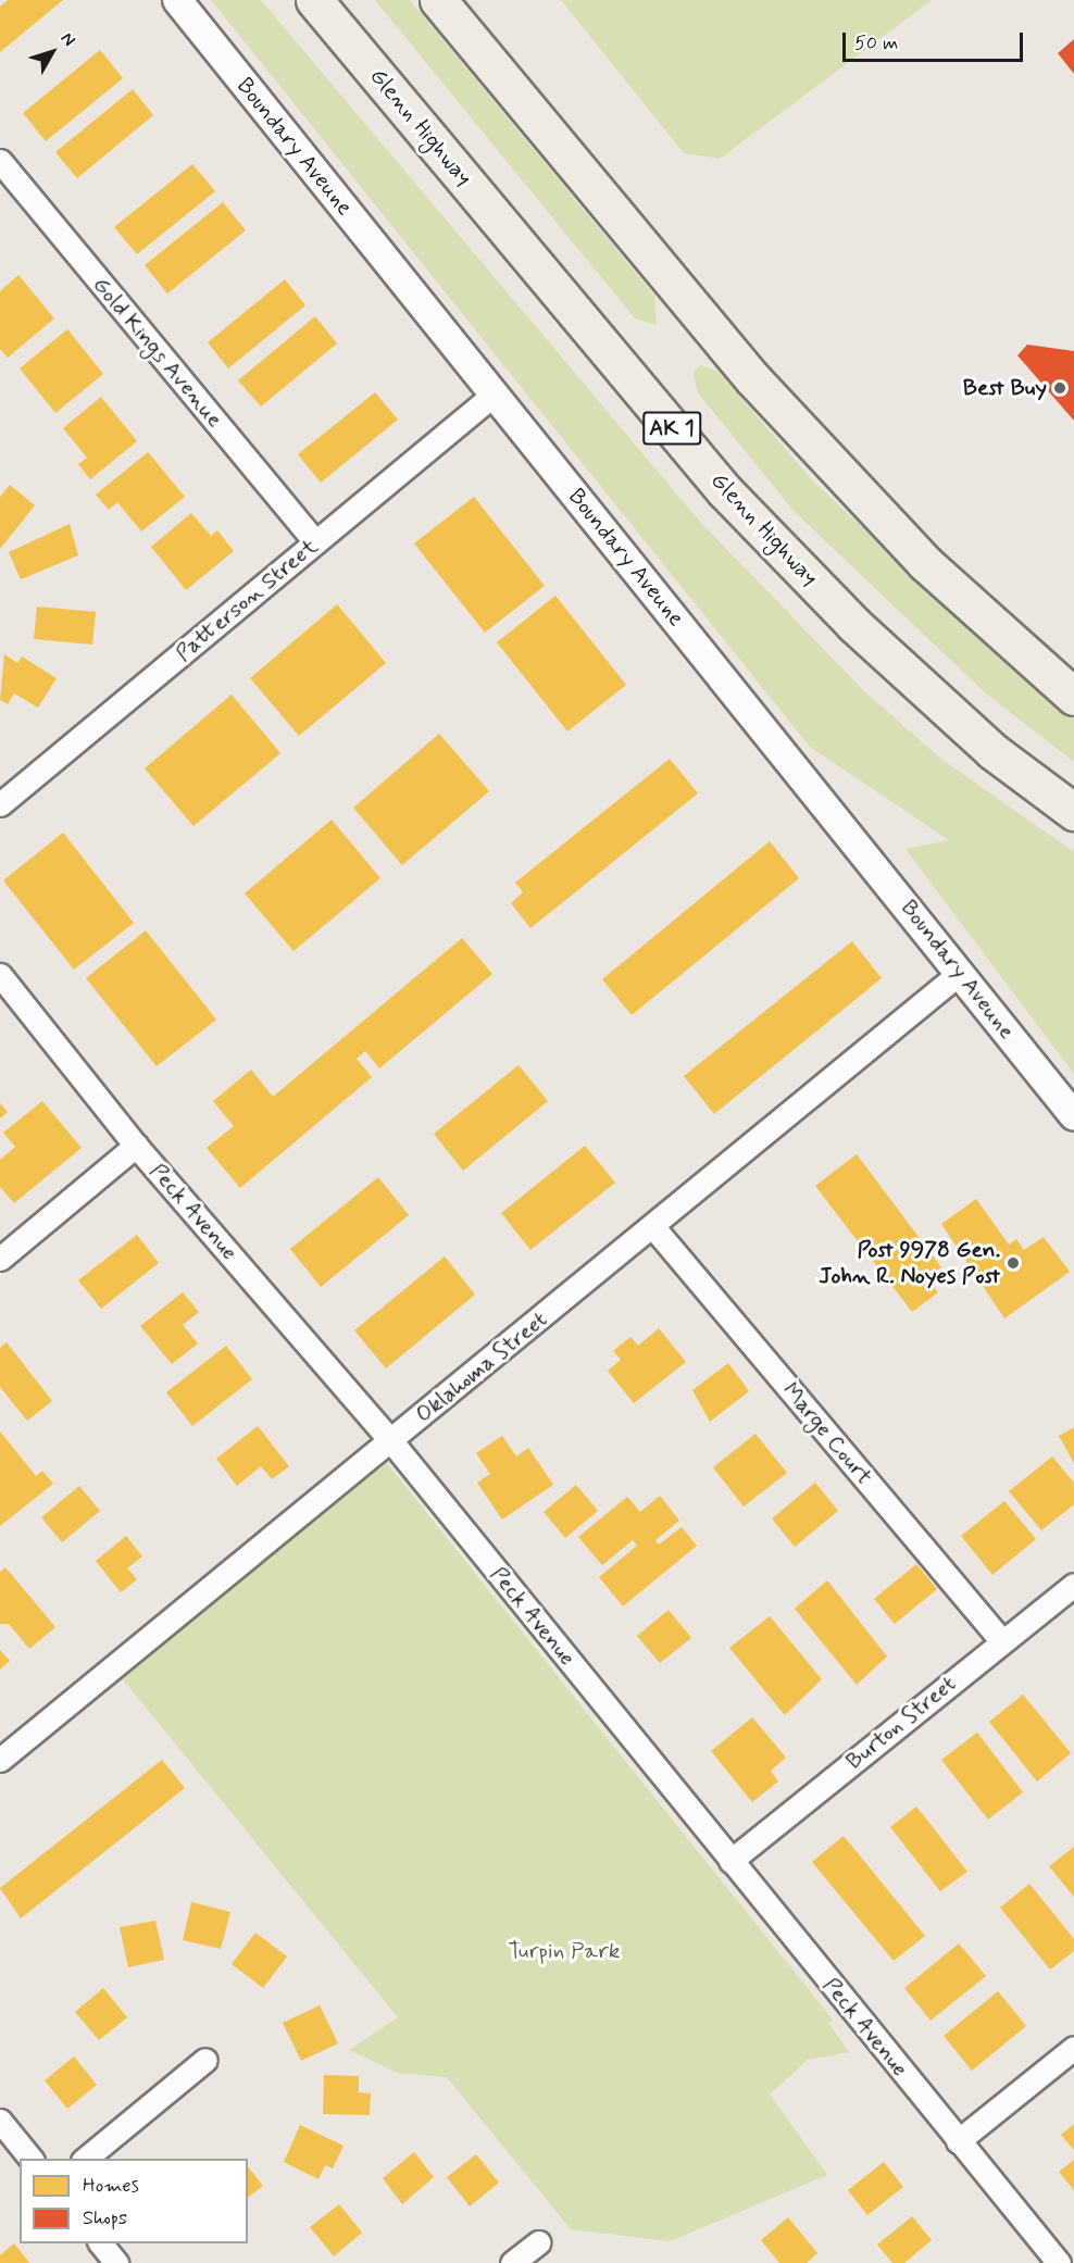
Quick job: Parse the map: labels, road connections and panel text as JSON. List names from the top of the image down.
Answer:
{
  "streets": {
    "highway": ["Glenn Highway", "AK 1"],
    "street": [
      "Boundary Aveune",
      "Gold Kings Avenue",
      "Patterson Street",
      "Peck Avenue",
      "Oklahoma Street",
      "Marge Court",
      "Burton Street"
    ]
  },
  "crossings": [
    ["Boundary Aveune", "Patterson Street"],
    ["Boundary Aveune", "Oklahoma Street"],
    ["Gold Kings Avenue", "Patterson Street"],
    ["Peck Avenue", "Oklahoma Street"],
    ["Peck Avenue", "Burton Street"],
    ["Oklahoma Street", "Marge Court"],
    ["Marge Court", "Burton Street"]
  ],
  "parks": ["Turpin Park"],
  "places": ["Best Buy", "Post 9978 Gen. John R. Noyes Post"],
  "legend": ["Homes", "Shops"],
  "scale_bar": "50 m",
  "north": "top right"
}
